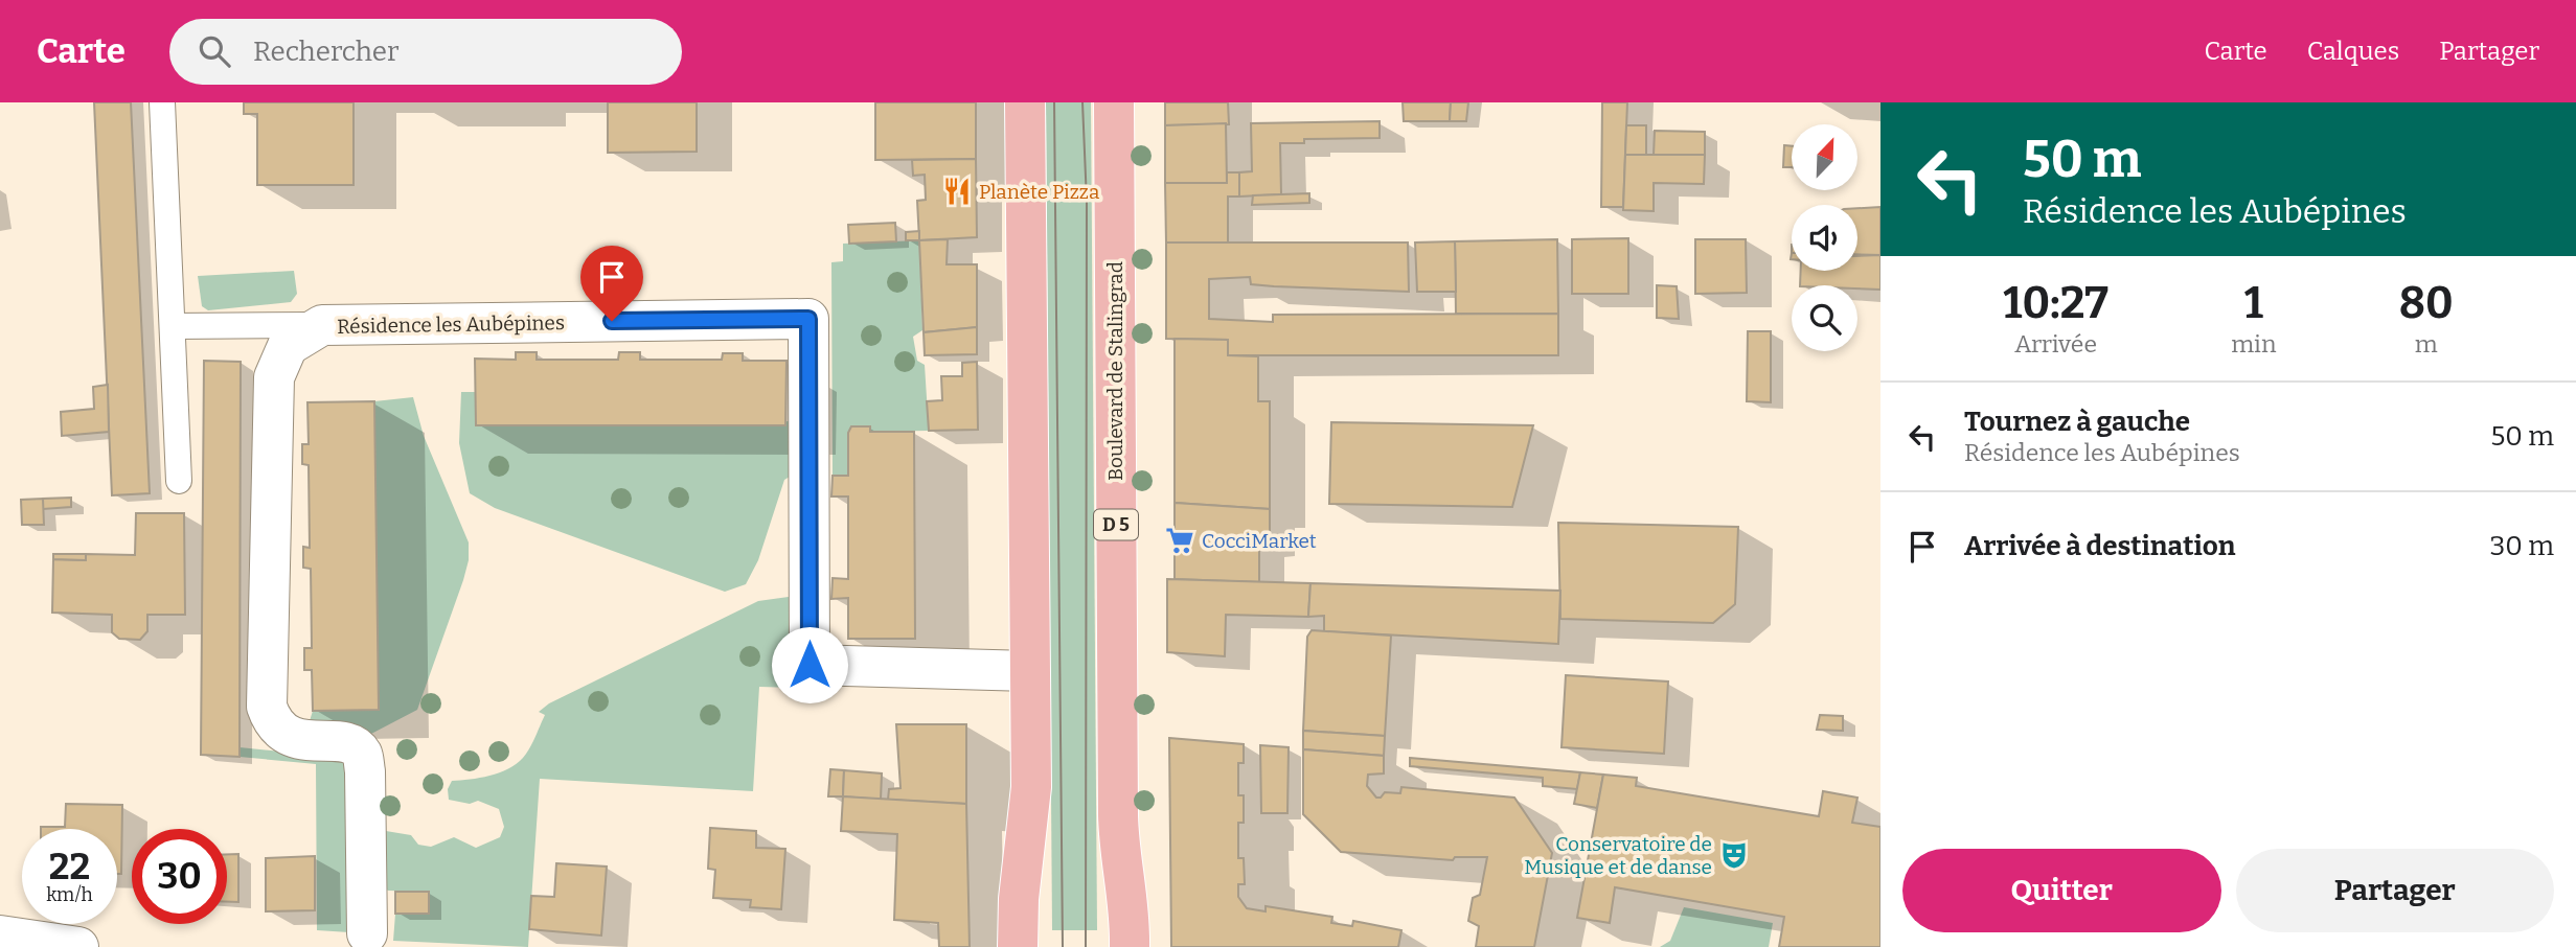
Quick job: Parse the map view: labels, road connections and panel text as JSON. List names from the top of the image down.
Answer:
{
  "streets": {
    "main road": ["Boulevard de Stalingrad", "D 5"],
    "street": ["Résidence les Aubépines"]
  },
  "places": {
    "restaurant": ["Planète Pizza"],
    "supermarket": ["CocciMarket"],
    "theatre": ["Conservatoire de Musique et de danse"]
  },
  "north": "top right",
  "page": {
    "header": "Carte",
    "search": "Rechercher",
    "nav": ["Carte", "Calques", "Partager"],
    "turn": ["50 m", "Résidence les Aubépines"],
    "eta": [
      "10:27",
      "Arrivée",
      "1",
      "min",
      "80",
      "m"
    ],
    "list": [
      {
        "name": "Tournez à gauche",
        "note": "Résidence les Aubépines",
        "value": "50 m"
      },
      {
        "name": "Arrivée à destination",
        "value": "30 m"
      }
    ],
    "speed": "22 km/h",
    "limit": "30",
    "buttons": ["Quitter", "Partager"]
  }
}
